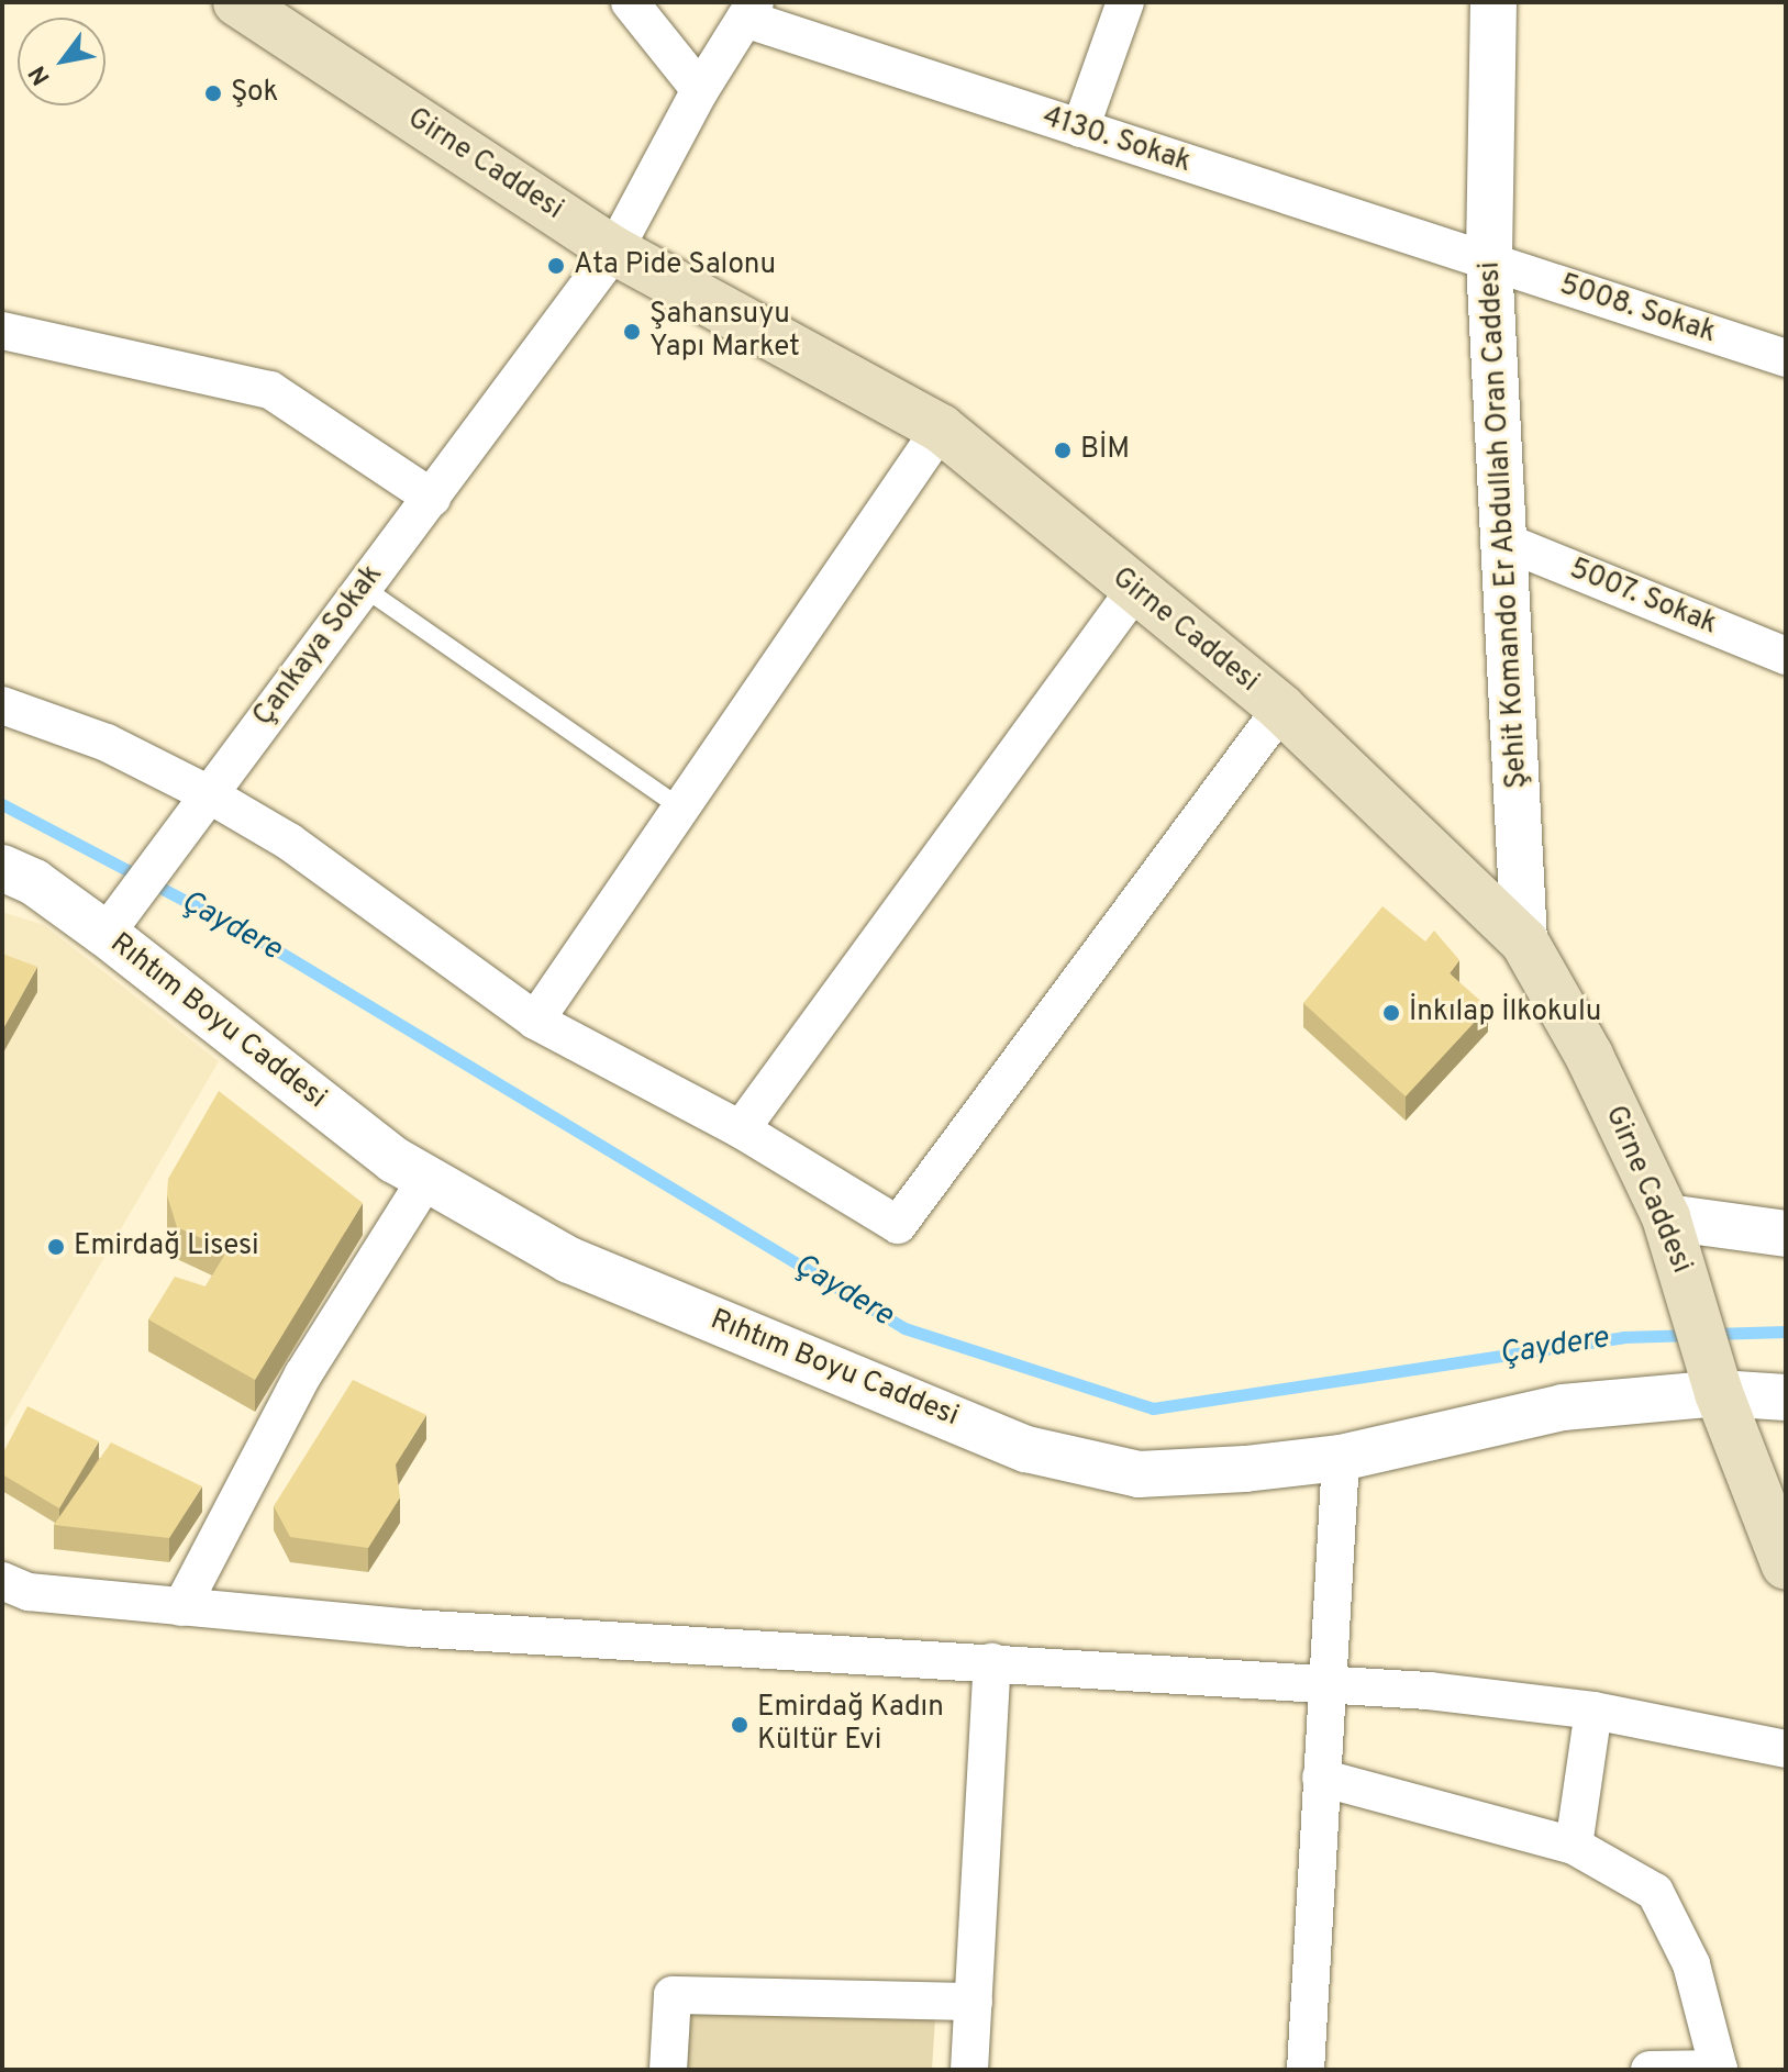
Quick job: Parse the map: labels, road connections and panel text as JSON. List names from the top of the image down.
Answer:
{
  "streets": {
    "main road": ["Girne Caddesi"],
    "street": [
      "4130. Sokak",
      "5008. Sokak",
      "Şehit Komando Er Abdullah Oran Caddesi",
      "5007. Sokak",
      "Çankaya Sokak",
      "Rıhtım Boyu Caddesi"
    ]
  },
  "crossings": [
    ["4130. Sokak", "5008. Sokak"],
    ["4130. Sokak", "Şehit Komando Er Abdullah Oran Caddesi"],
    ["4130. Sokak", "Çankaya Sokak"],
    ["Girne Caddesi", "Şehit Komando Er Abdullah Oran Caddesi"],
    ["Girne Caddesi", "Çankaya Sokak"],
    ["Girne Caddesi", "Rıhtım Boyu Caddesi"],
    ["5008. Sokak", "Şehit Komando Er Abdullah Oran Caddesi"],
    ["Şehit Komando Er Abdullah Oran Caddesi", "5007. Sokak"],
    ["Çankaya Sokak", "Rıhtım Boyu Caddesi"]
  ],
  "water": ["Çaydere"],
  "places": [
    "Şok",
    "Ata Pide Salonu",
    "Şahansuyu Yapı Market",
    "BİM",
    "İnkılap İlkokulu",
    "Emirdağ Lisesi",
    "Emirdağ Kadın Kültür Evi"
  ],
  "north": "bottom left"
}
